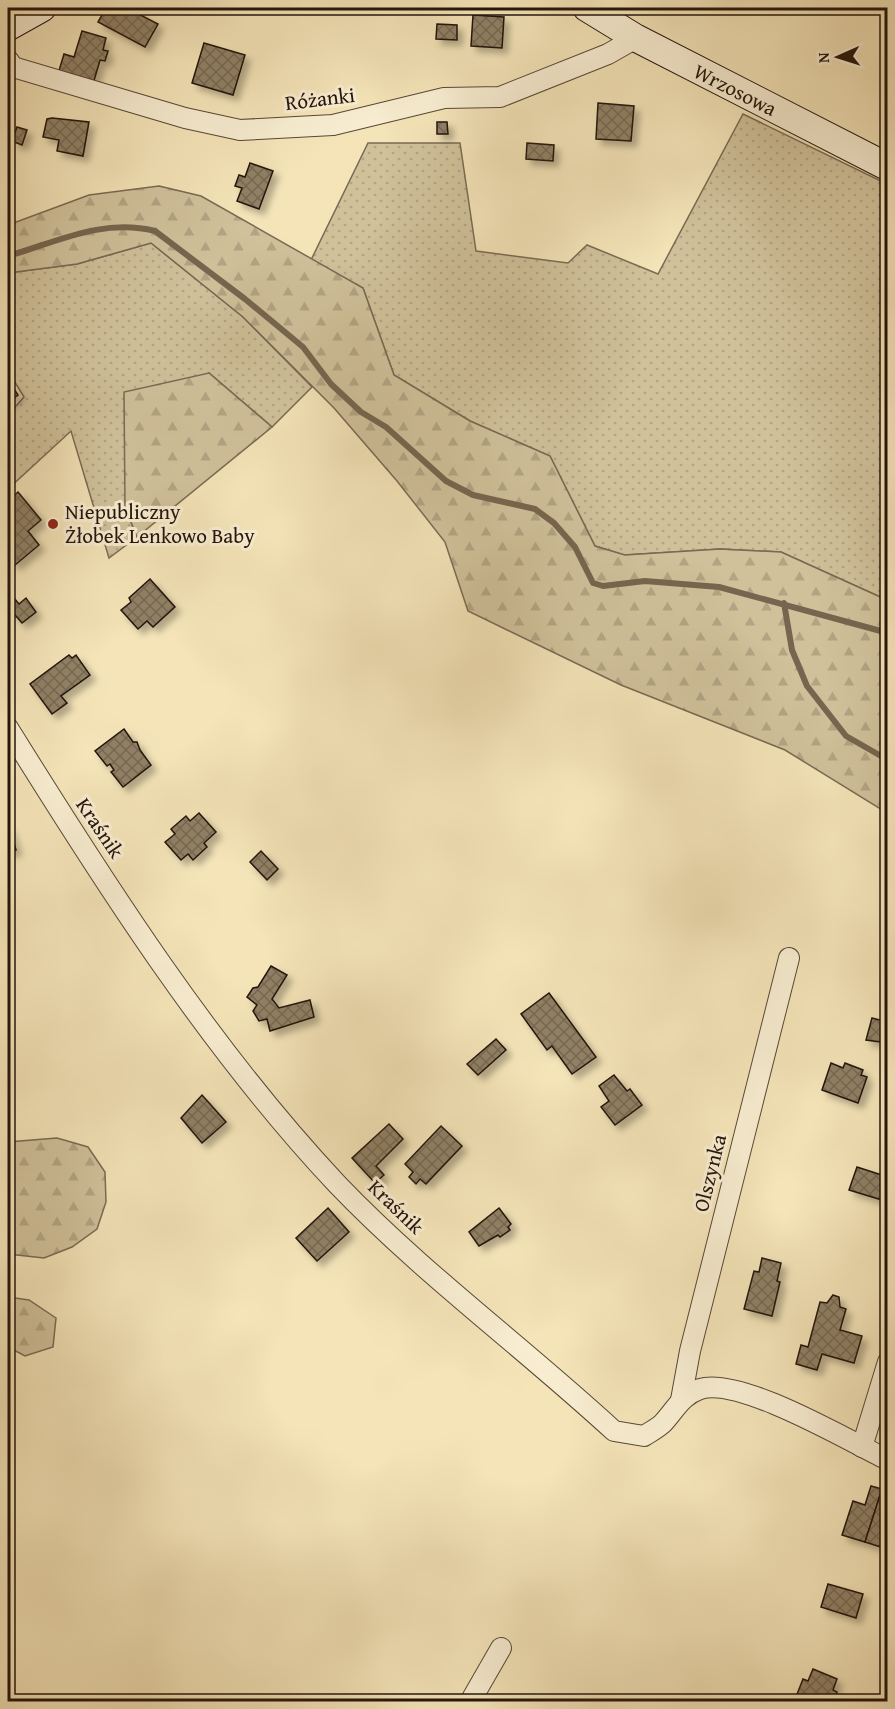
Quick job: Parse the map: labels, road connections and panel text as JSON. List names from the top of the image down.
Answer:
{
  "streets": {
    "street": [
      "Wrzosowa",
      "Różanki",
      "Kraśnik",
      "Olszynka"
    ]
  },
  "crossings": [
    ["Wrzosowa", "Różanki"],
    ["Kraśnik", "Olszynka"]
  ],
  "places": ["Niepubliczny Żłobek Lenkowo Baby"],
  "north": "left"
}
